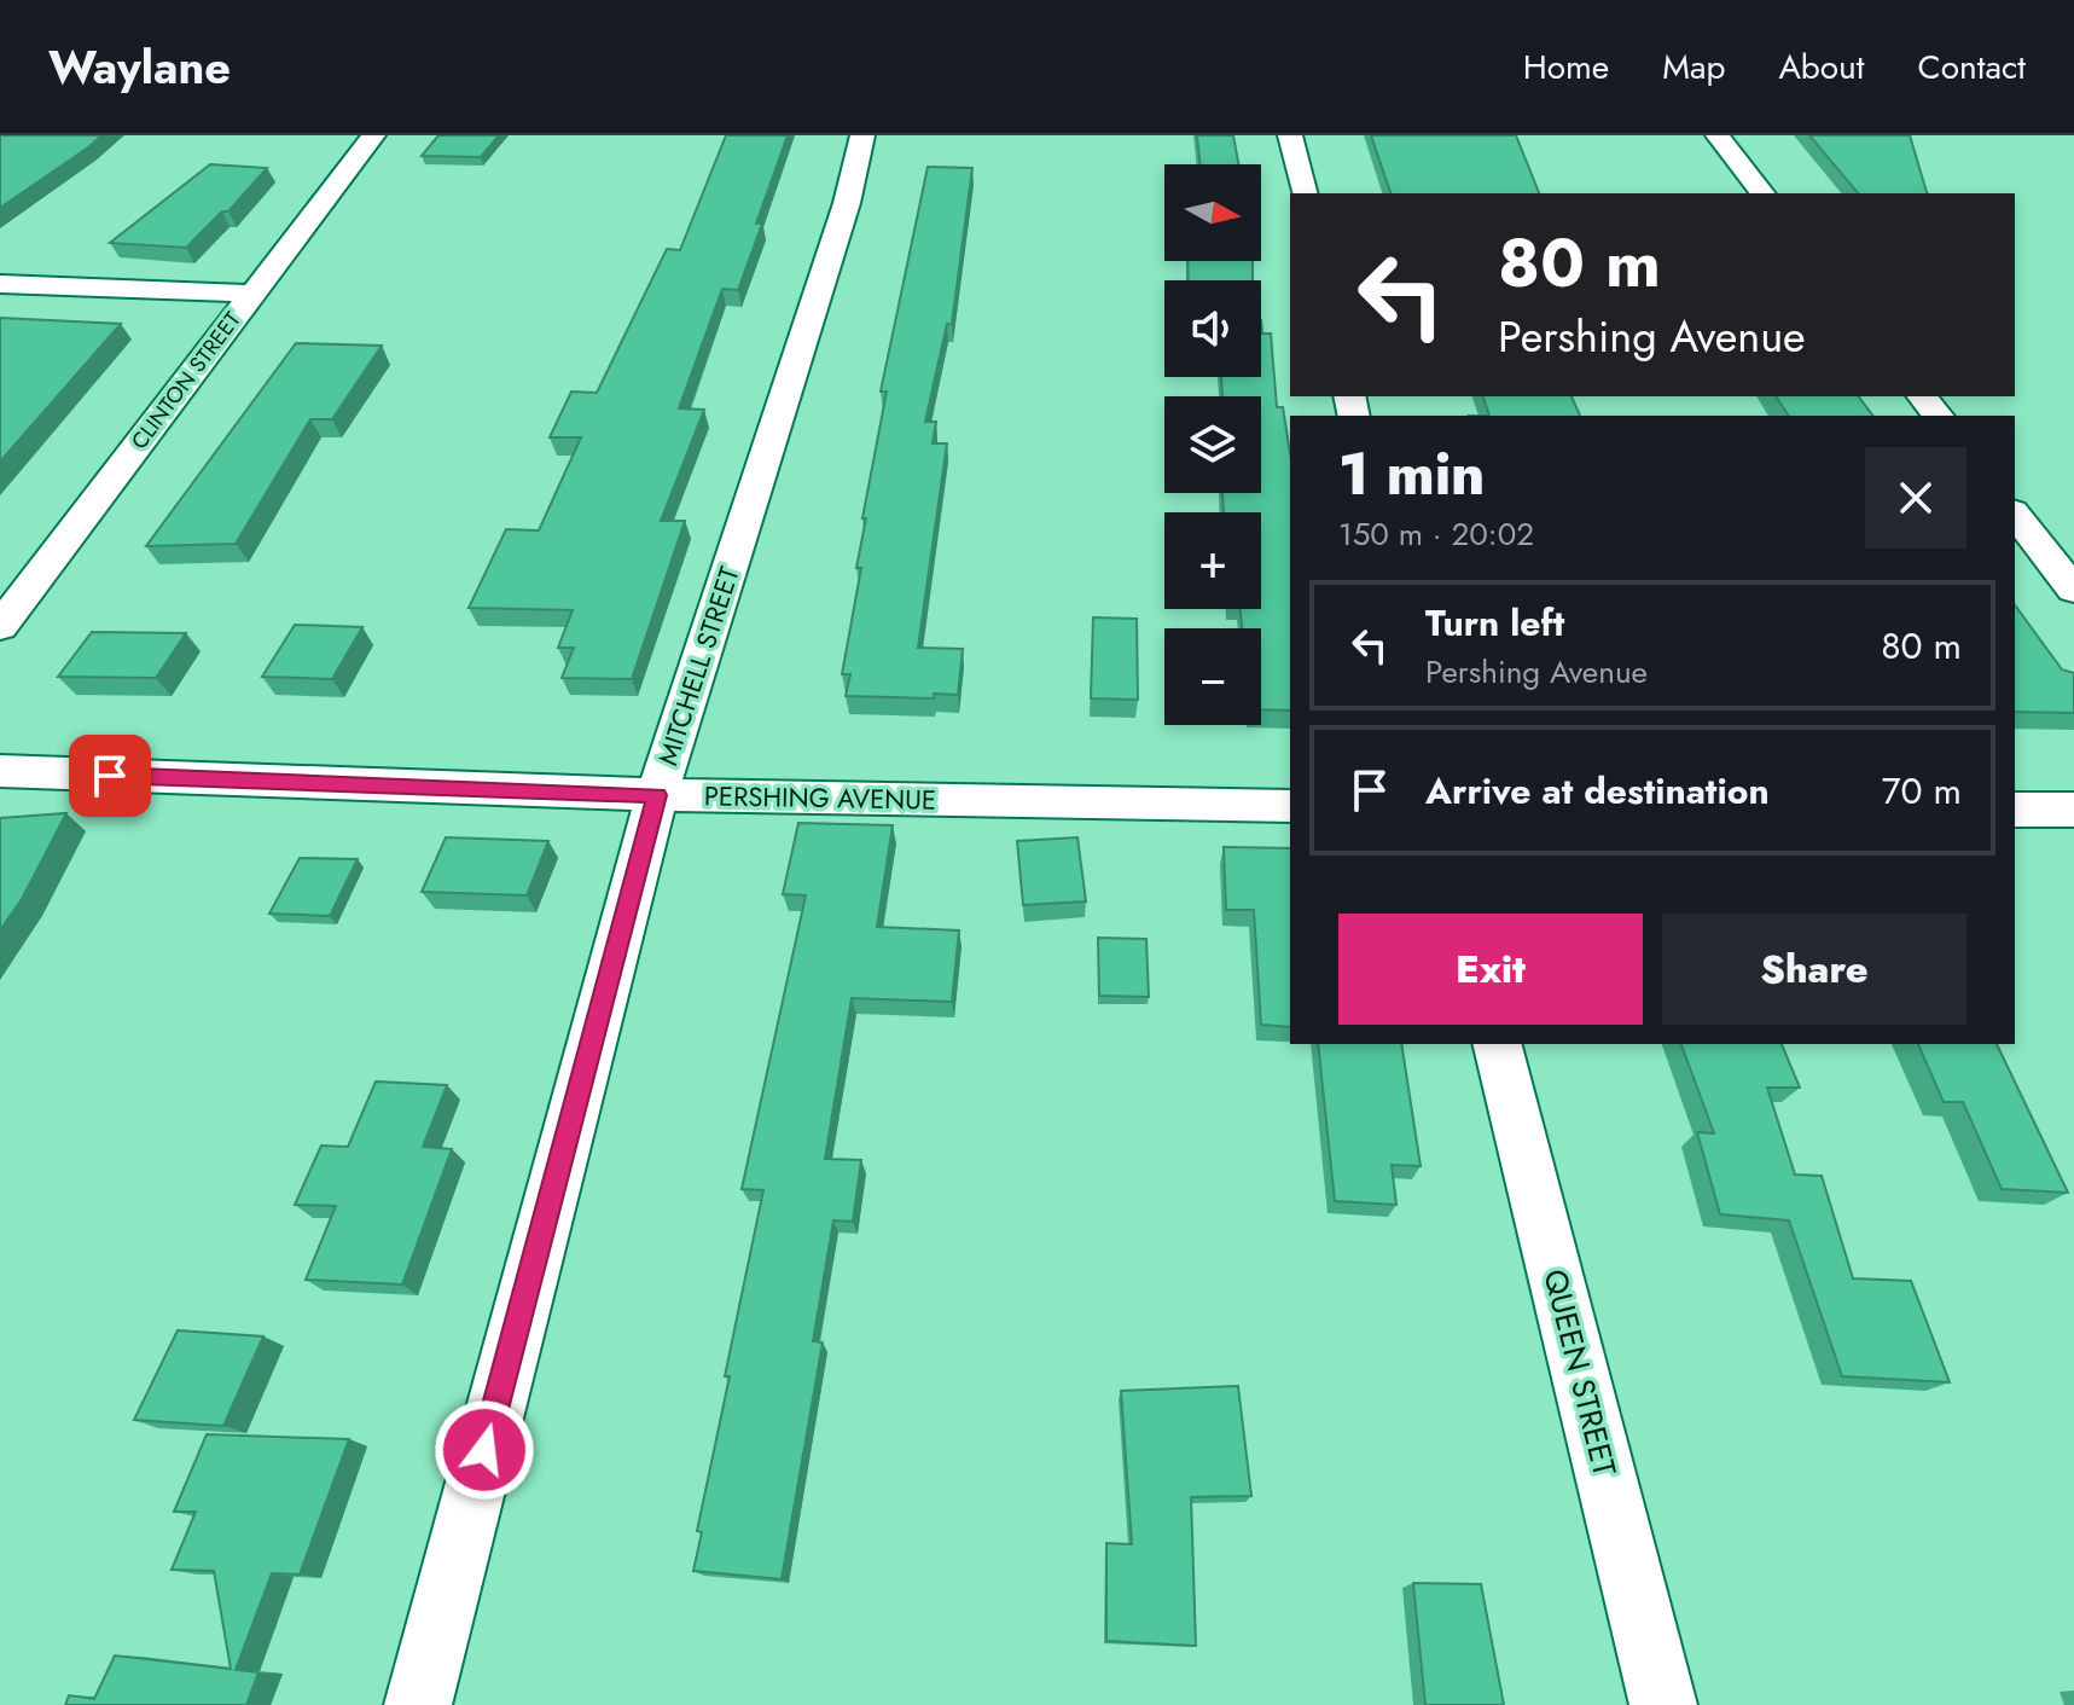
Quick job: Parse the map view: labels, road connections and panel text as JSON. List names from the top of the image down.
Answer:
{
  "streets": {
    "street": [
      "CLINTON STREET",
      "MITCHELL STREET",
      "PERSHING AVENUE",
      "QUEEN STREET"
    ]
  },
  "crossings": [
    ["MITCHELL STREET", "PERSHING AVENUE"]
  ],
  "north": "right",
  "page": {
    "header": "Waylane",
    "nav": [
      "Home",
      "Map",
      "About",
      "Contact"
    ],
    "map_buttons": ["+", "−"],
    "turn": ["80 m", "Pershing Avenue"],
    "heading": ["1 min", "150 m · 20:02"],
    "list": [
      {
        "name": "Turn left",
        "note": "Pershing Avenue",
        "value": "80 m"
      },
      {
        "name": "Arrive at destination",
        "value": "70 m"
      }
    ],
    "buttons": ["Exit", "Share"]
  }
}
